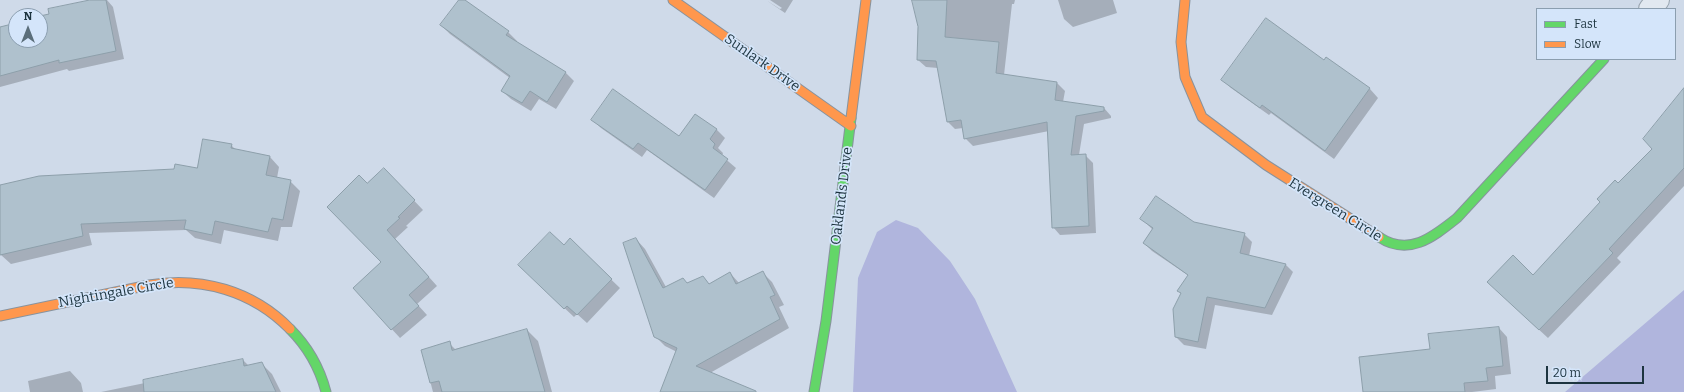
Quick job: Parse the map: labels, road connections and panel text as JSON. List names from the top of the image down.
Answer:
{
  "streets": {
    "street": [
      "Sunlark Drive",
      "Oaklands Drive",
      "Evergreen Circle",
      "Nightingale Circle"
    ]
  },
  "crossings": [
    ["Sunlark Drive", "Oaklands Drive"]
  ],
  "legend": ["Fast", "Slow"],
  "scale_bar": "20 m",
  "north": "top"
}
